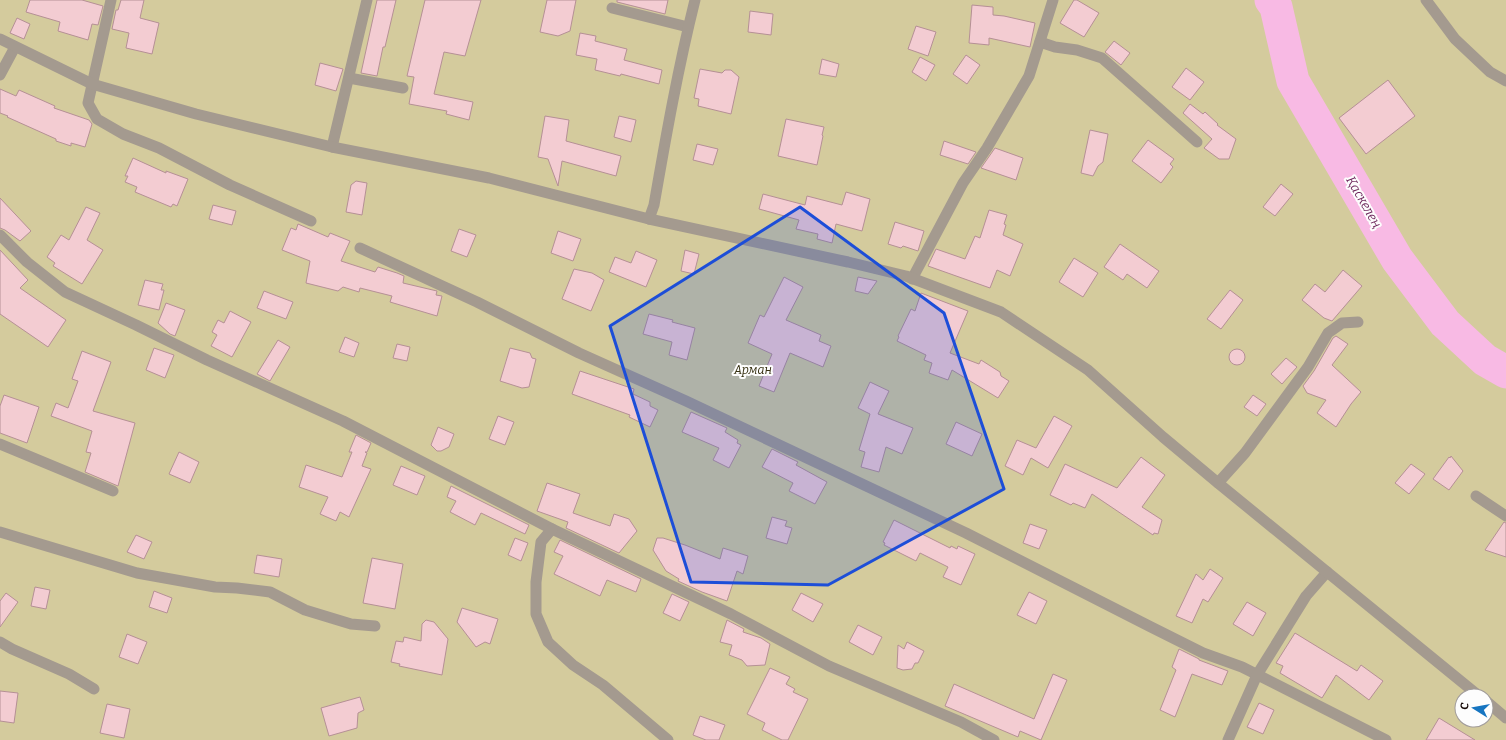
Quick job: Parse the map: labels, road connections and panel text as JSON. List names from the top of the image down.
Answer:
{
  "water": ["Қаскелең"],
  "parks": ["Арман"],
  "north": "left"
}
